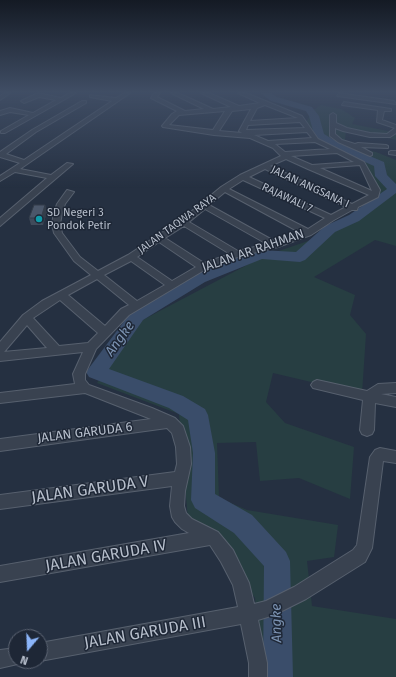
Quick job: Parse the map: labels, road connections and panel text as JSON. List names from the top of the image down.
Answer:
{
  "streets": {
    "street": [
      "JALAN ANGSANA I",
      "RAJAWALI 7",
      "JALAN TAQWA RAYA",
      "JALAN AR RAHMAN",
      "JALAN GARUDA 6",
      "JALAN GARUDA V",
      "JALAN GARUDA IV",
      "JALAN GARUDA III"
    ]
  },
  "crossings": [
    ["JALAN ANGSANA I", "JALAN TAQWA RAYA"],
    ["JALAN ANGSANA I", "JALAN AR RAHMAN"],
    ["RAJAWALI 7", "JALAN TAQWA RAYA"],
    ["RAJAWALI 7", "JALAN AR RAHMAN"]
  ],
  "water": ["Angke"],
  "places": ["SD Negeri 3 Pondok Petir"],
  "north": "bottom"
}
